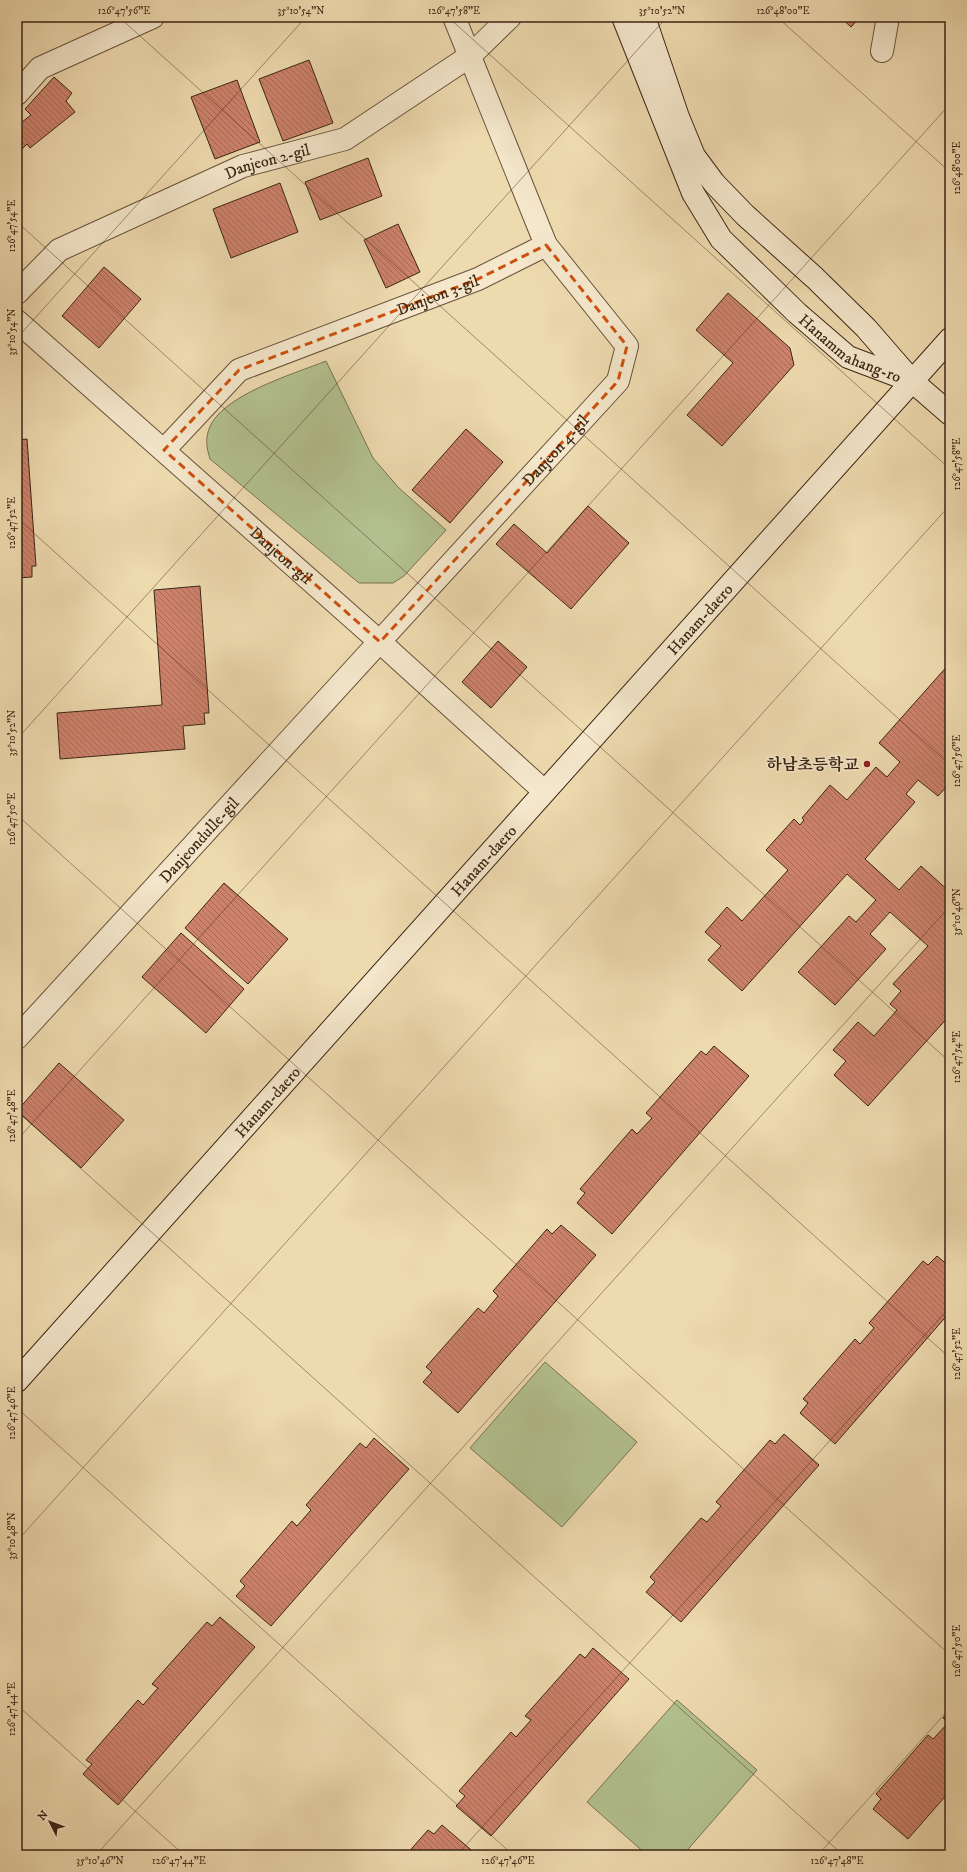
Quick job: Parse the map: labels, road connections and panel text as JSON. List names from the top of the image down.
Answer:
{
  "streets": {
    "street": [
      "Danjeon 2-gil",
      "Danjeon 3-gil",
      "Hanammahang-ro",
      "Danjeon 4-gil",
      "Danjeon-gil",
      "Hanam-daero",
      "Danjeondulle-gil"
    ]
  },
  "crossings": [
    ["Danjeon 3-gil", "Danjeon 4-gil"],
    ["Danjeon 3-gil", "Danjeon-gil"],
    ["Hanammahang-ro", "Hanam-daero"],
    ["Danjeon 4-gil", "Danjeon-gil"],
    ["Danjeon 4-gil", "Danjeondulle-gil"],
    ["Danjeon-gil", "Hanam-daero"],
    ["Danjeon-gil", "Danjeondulle-gil"]
  ],
  "places": ["하남초등학교"],
  "north": "top left",
  "coordinates": [
    "126°47'56\"E",
    "35°10'54\"N",
    "126°47'58\"E",
    "35°10'52\"N",
    "126°48'00\"E",
    "126°47'54\"E",
    "126°47'52\"E",
    "126°47'50\"E",
    "35°10'46\"N",
    "126°47'48\"E",
    "126°47'46\"E",
    "35°10'48\"N",
    "126°47'44\"E"
  ]
}
